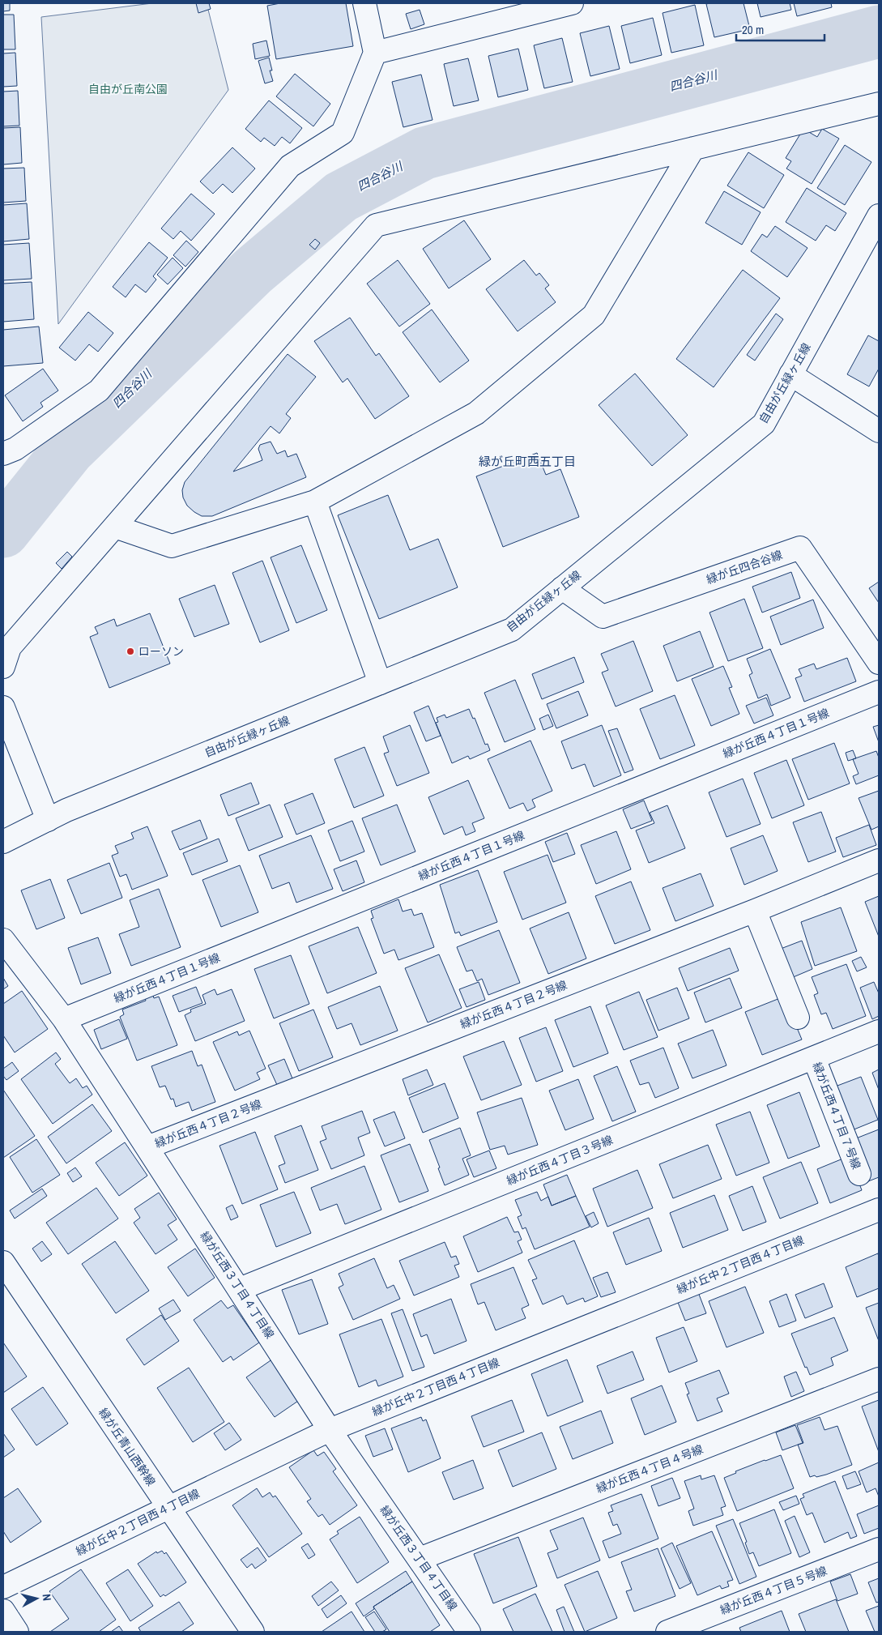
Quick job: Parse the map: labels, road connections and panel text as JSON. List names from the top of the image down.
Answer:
{
  "streets": {
    "street": [
      "自由が丘緑ヶ丘線",
      "緑が丘四合谷線",
      "緑が丘西４丁目１号線",
      "緑が丘西４丁目２号線",
      "緑が丘西４丁目７号線",
      "緑が丘西４丁目３号線",
      "緑が丘中２丁目西４丁目線",
      "緑が丘西３丁目４丁目線",
      "緑が丘青山西幹線",
      "緑が丘西４丁目４号線",
      "緑が丘西４丁目５号線"
    ]
  },
  "crossings": [
    ["自由が丘緑ヶ丘線", "緑が丘四合谷線"],
    ["緑が丘西４丁目１号線", "緑が丘西３丁目４丁目線"],
    ["緑が丘西４丁目２号線", "緑が丘西３丁目４丁目線"],
    ["緑が丘西４丁目７号線", "緑が丘西４丁目３号線"],
    ["緑が丘西４丁目３号線", "緑が丘西３丁目４丁目線"],
    ["緑が丘中２丁目西４丁目線", "緑が丘西３丁目４丁目線"],
    ["緑が丘中２丁目西４丁目線", "緑が丘青山西幹線"],
    ["緑が丘西３丁目４丁目線", "緑が丘西４丁目４号線"]
  ],
  "districts": ["緑が丘町西五丁目"],
  "water": ["四合谷川"],
  "parks": ["自由が丘南公園"],
  "places": ["ローソン"],
  "scale_bar": "20 m",
  "north": "right"
}
